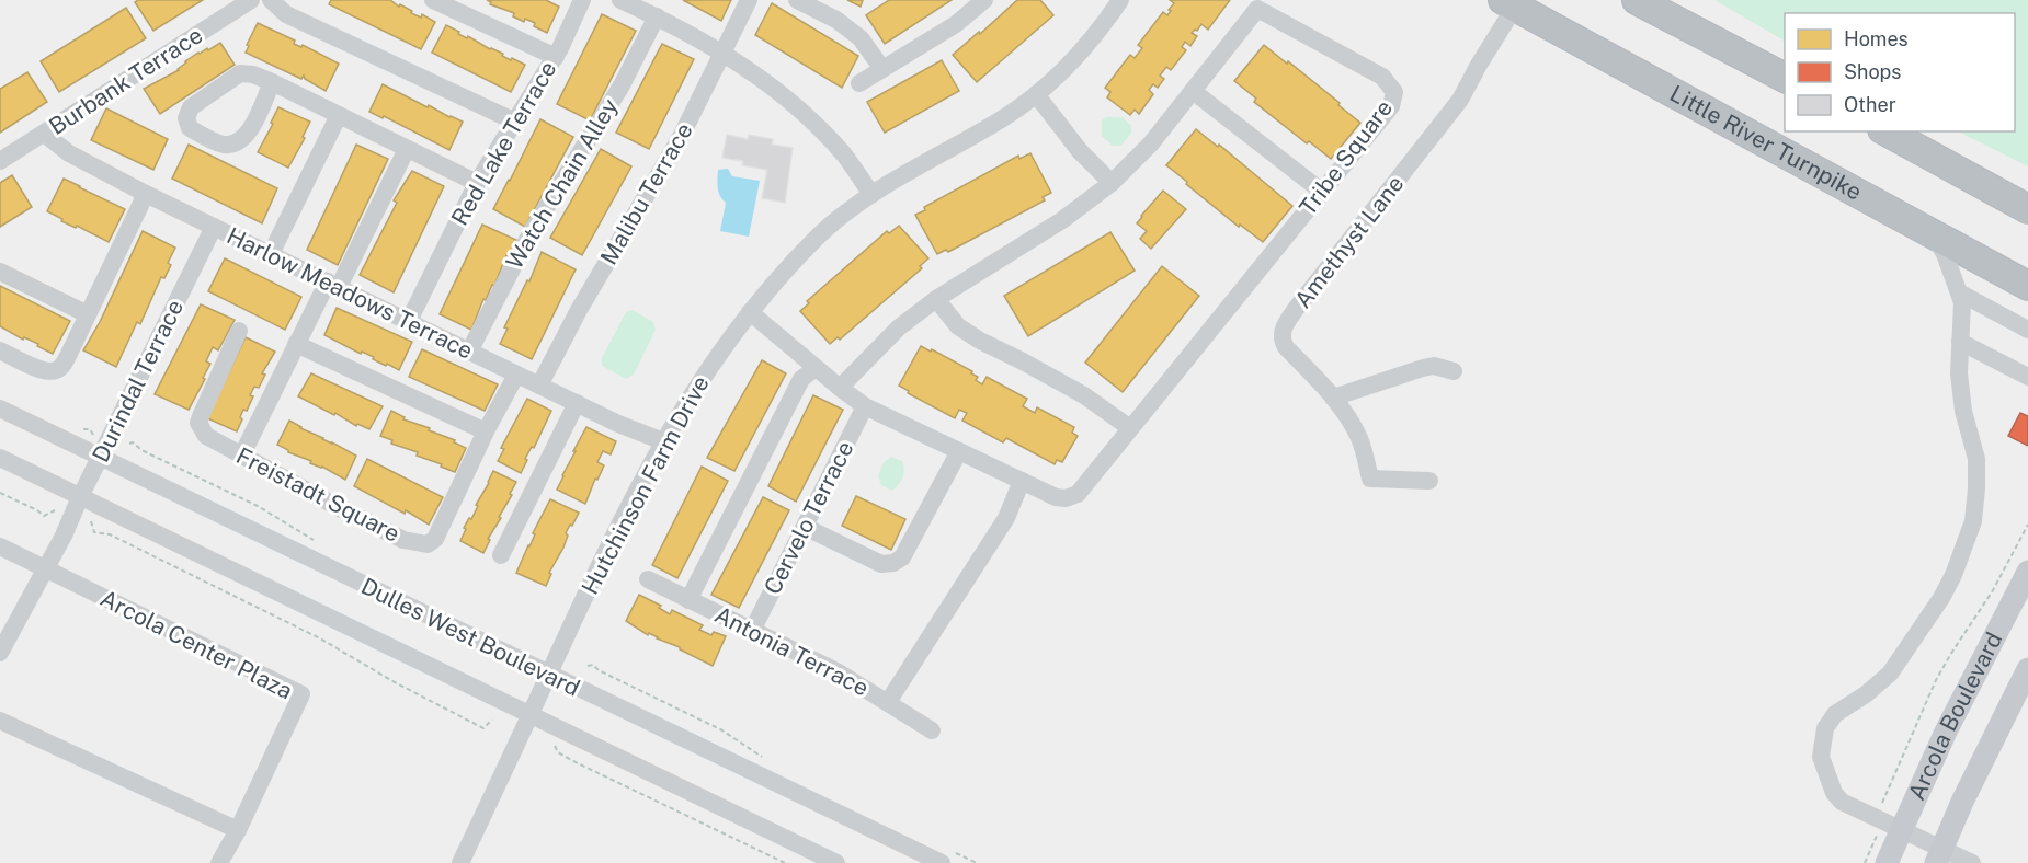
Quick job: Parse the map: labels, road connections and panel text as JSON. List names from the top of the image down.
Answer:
{
  "streets": {
    "highway": ["Little River Turnpike"],
    "main road": ["Arcola Boulevard"],
    "street": [
      "Burbank Terrace",
      "Red Lake Terrace",
      "Tribe Square",
      "Watch Chain Alley",
      "Malibu Terrace",
      "Amethyst Lane",
      "Harlow Meadows Terrace",
      "Durindal Terrace",
      "Hutchinson Farm Drive",
      "Freistadt Square",
      "Cervelo Terrace",
      "Dulles West Boulevard",
      "Arcola Center Plaza",
      "Antonia Terrace"
    ]
  },
  "crossings": [
    ["Burbank Terrace", "Harlow Meadows Terrace"],
    ["Little River Turnpike", "Amethyst Lane"],
    ["Red Lake Terrace", "Harlow Meadows Terrace"],
    ["Tribe Square", "Hutchinson Farm Drive"],
    ["Tribe Square", "Cervelo Terrace"],
    ["Watch Chain Alley", "Harlow Meadows Terrace"],
    ["Malibu Terrace", "Harlow Meadows Terrace"],
    ["Harlow Meadows Terrace", "Durindal Terrace"],
    ["Harlow Meadows Terrace", "Hutchinson Farm Drive"],
    ["Harlow Meadows Terrace", "Freistadt Square"],
    ["Durindal Terrace", "Dulles West Boulevard"],
    ["Durindal Terrace", "Arcola Center Plaza"],
    ["Hutchinson Farm Drive", "Dulles West Boulevard"],
    ["Cervelo Terrace", "Antonia Terrace"]
  ],
  "legend": ["Homes", "Shops", "Other"]
}
